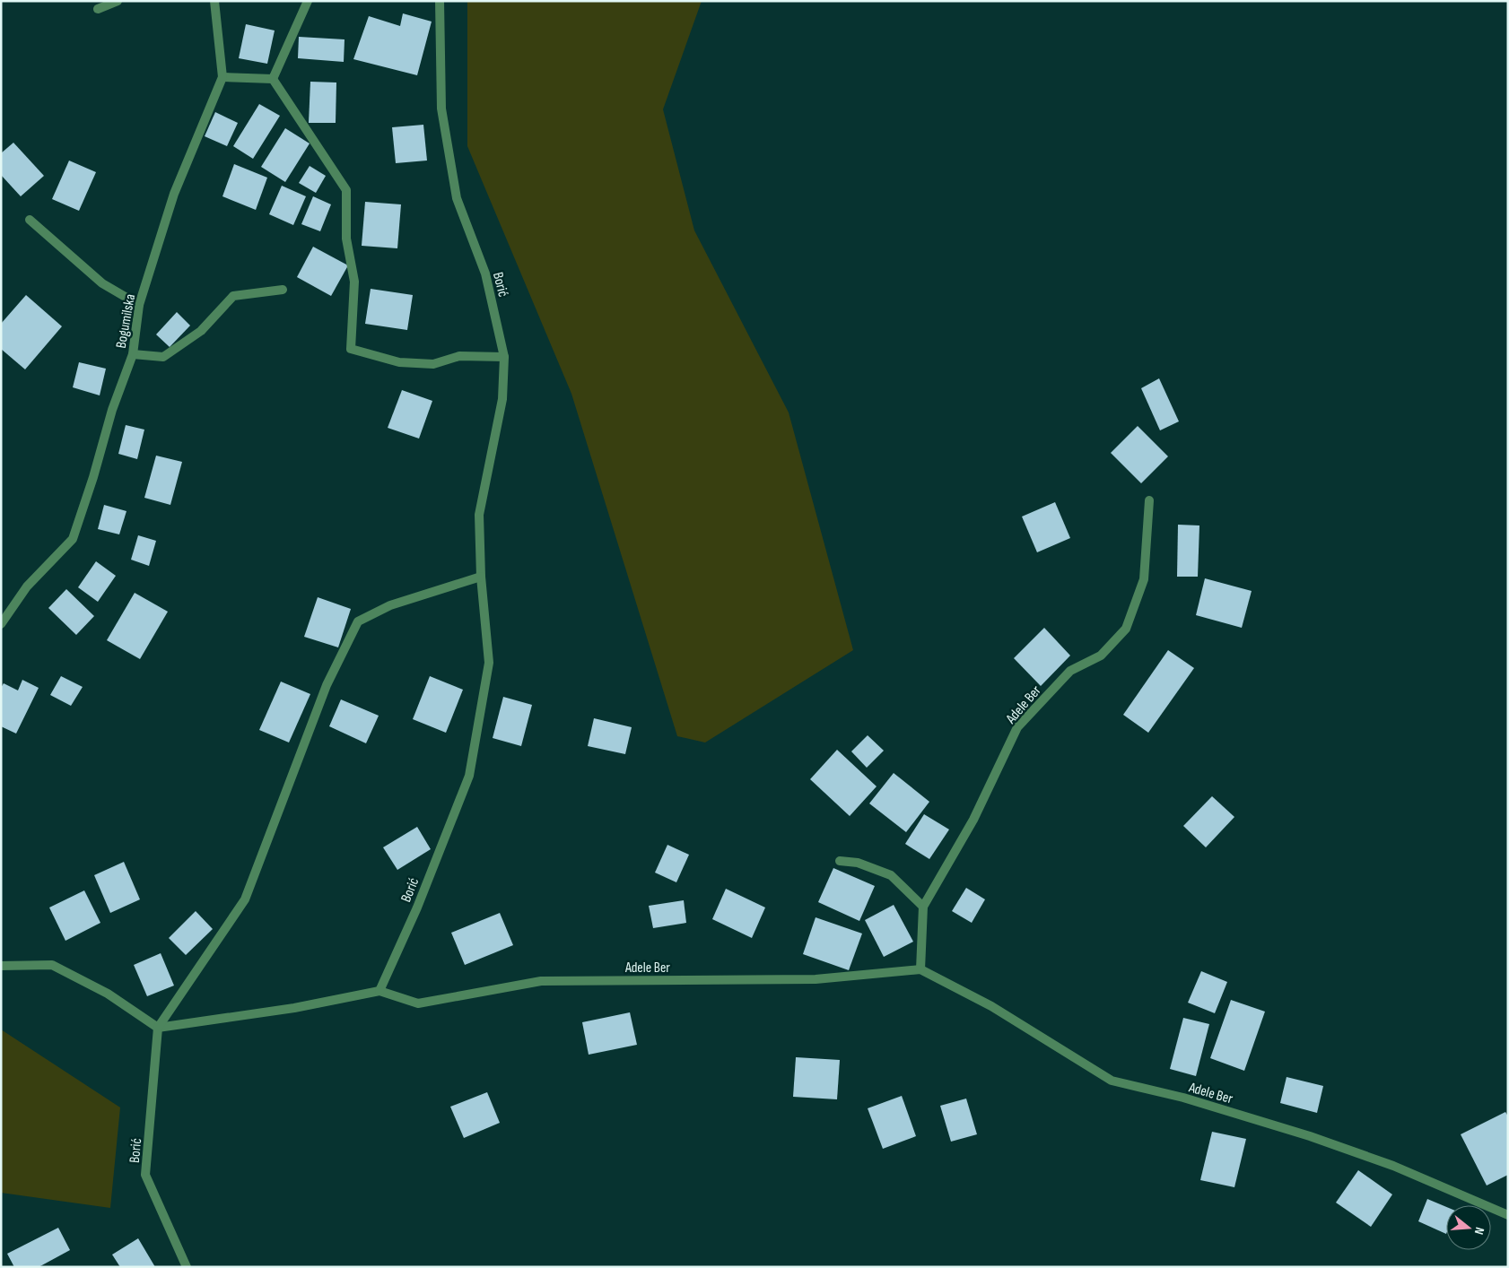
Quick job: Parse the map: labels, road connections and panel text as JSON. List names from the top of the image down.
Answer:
{
  "streets": {
    "street": ["Borić", "Bogumilska", "Adele Ber"]
  },
  "crossings": [
    ["Borić", "Adele Ber"]
  ],
  "north": "right"
}
